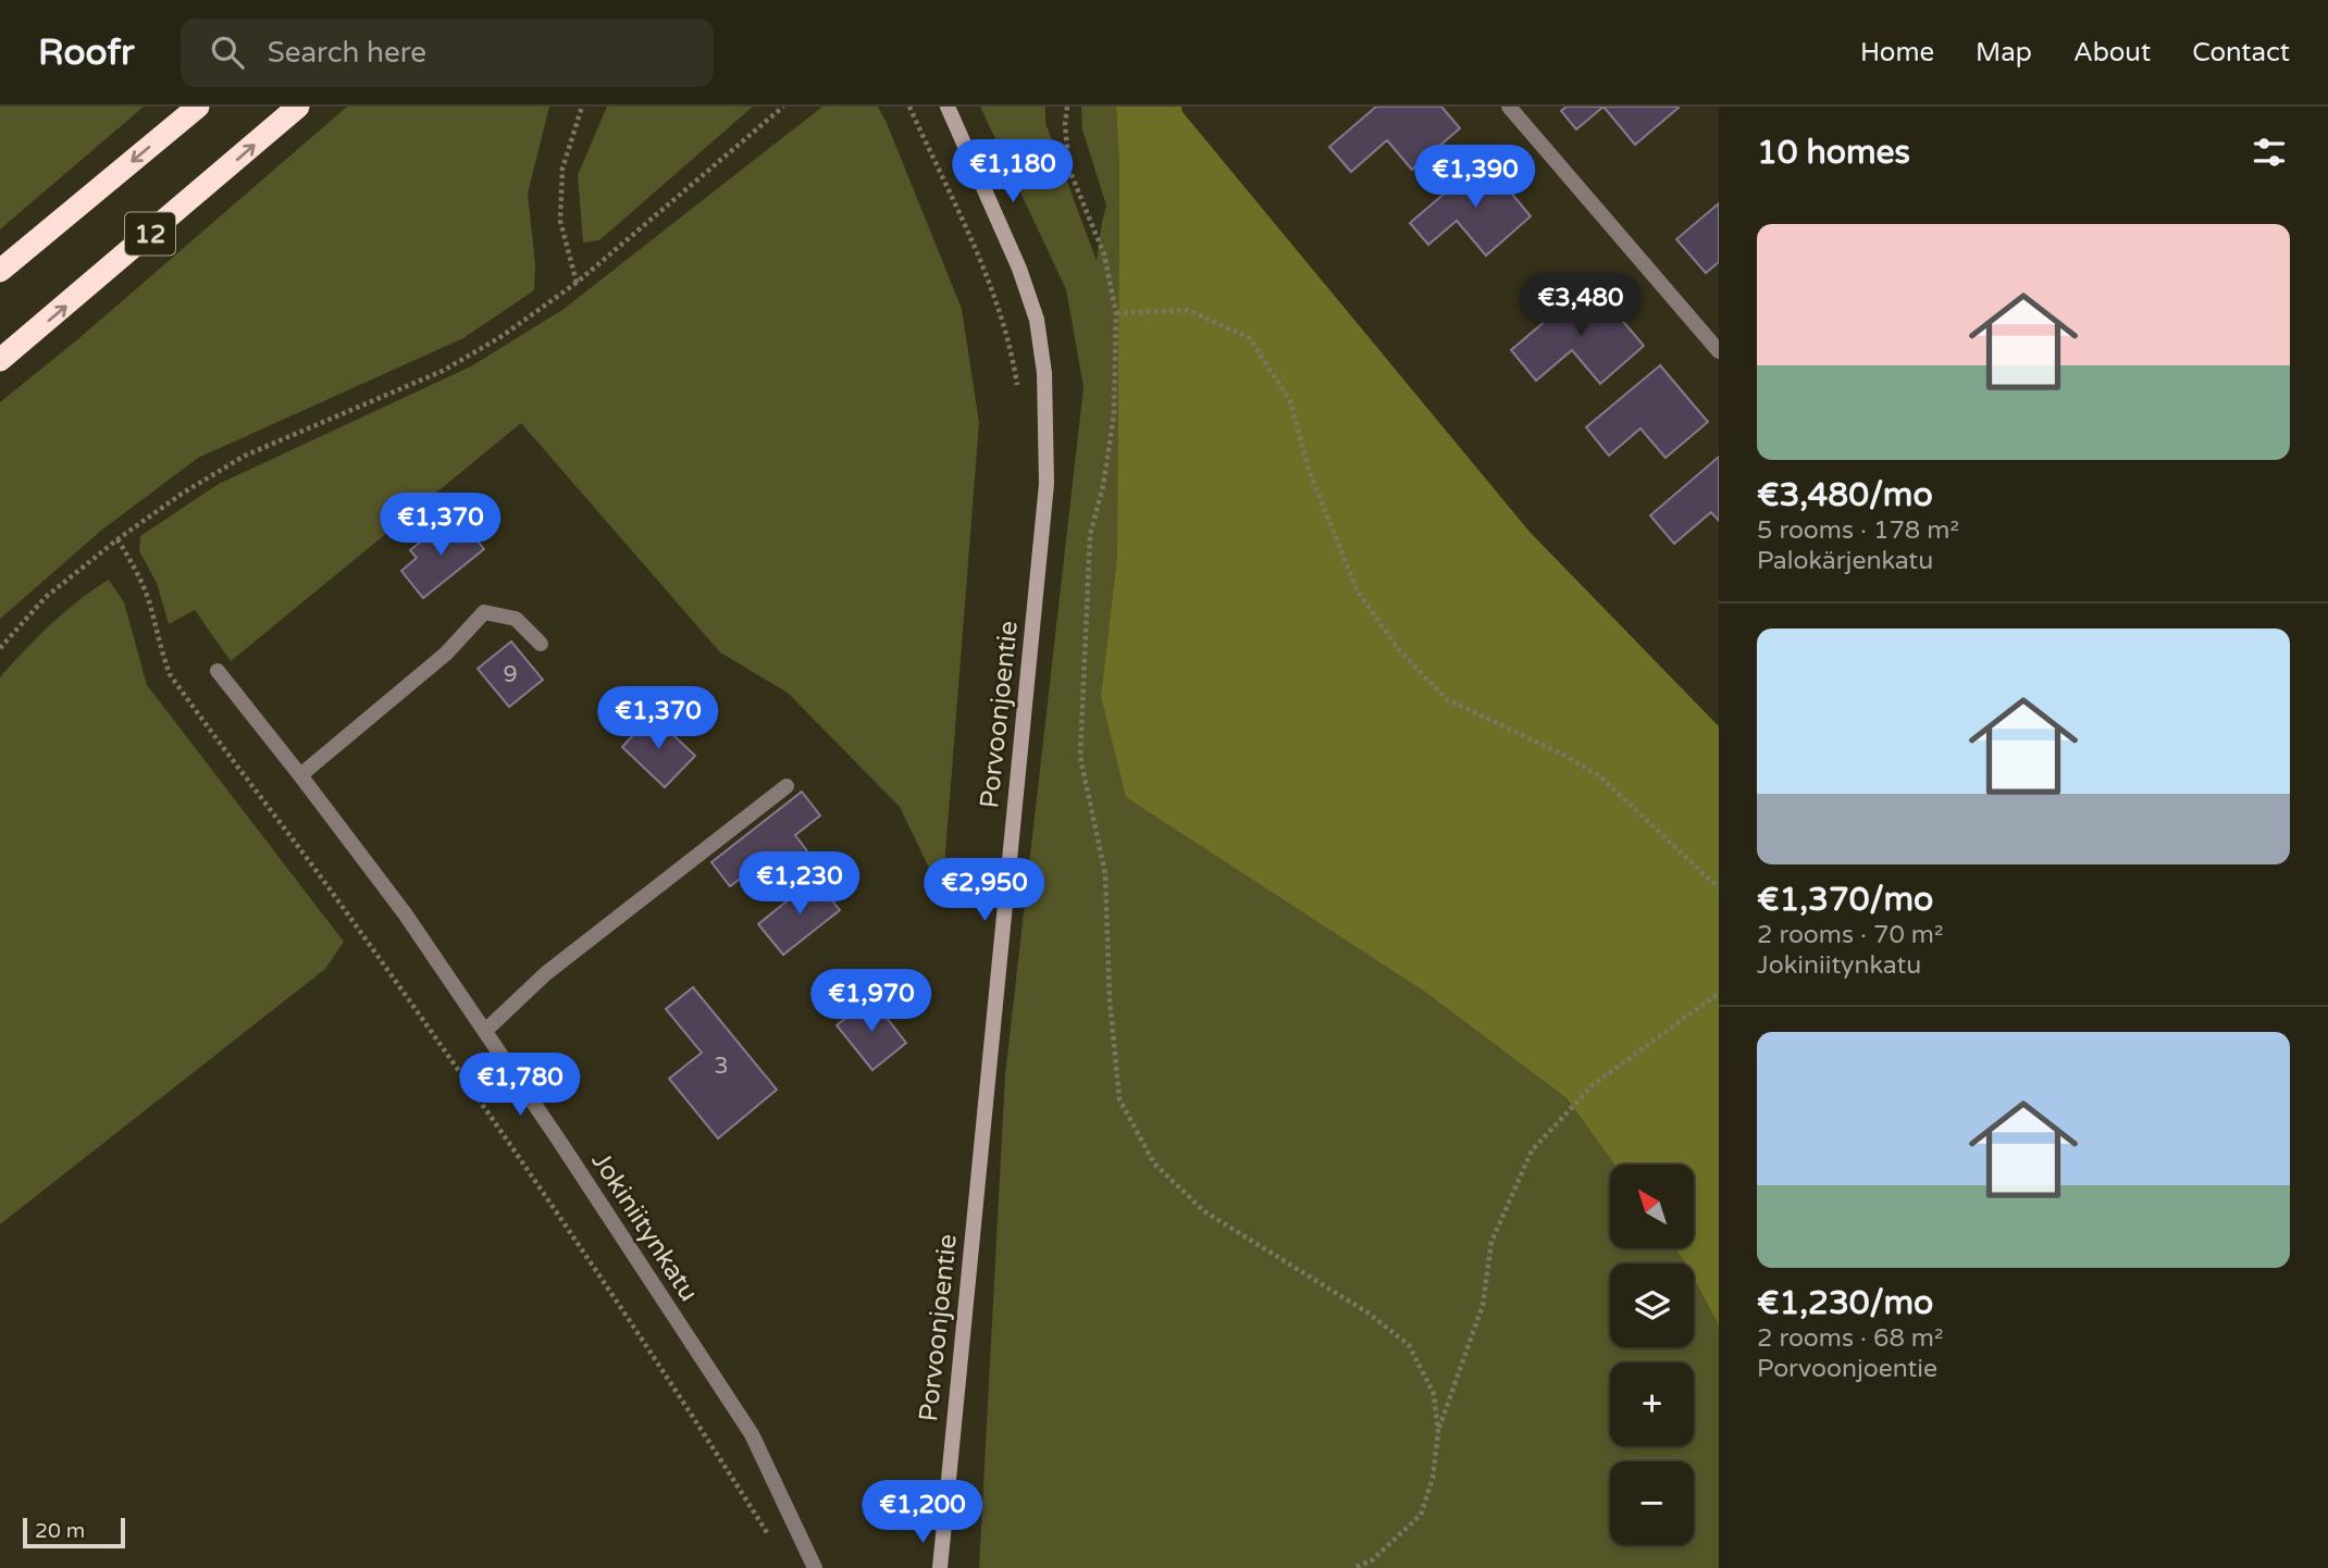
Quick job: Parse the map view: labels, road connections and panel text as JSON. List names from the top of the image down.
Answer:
{
  "streets": {
    "highway": ["12"],
    "street": ["Porvoonjoentie", "Jokiniitynkatu"]
  },
  "house_numbers": ["9", "3"],
  "scale_bar": "20 m",
  "north": "top left",
  "page": {
    "header": "Roofr",
    "search": "Search here",
    "nav": [
      "Home",
      "Map",
      "About",
      "Contact"
    ],
    "heading": "10 homes",
    "price": [
      "€1,180",
      "€1,390",
      "€3,480",
      "€1,370",
      "€1,370",
      "€1,230",
      "€2,950",
      "€1,970",
      "€1,780",
      "€1,200"
    ],
    "list": [
      {
        "name": "€3,480/mo",
        "note": "5 rooms · 178 m² · Palokärjenkatu"
      },
      {
        "name": "€1,370/mo",
        "note": "2 rooms · 70 m² · Jokiniitynkatu"
      },
      {
        "name": "€1,230/mo",
        "note": "2 rooms · 68 m² · Porvoonjoentie"
      }
    ],
    "map_buttons": ["+", "−"],
    "scale": "20 m"
  }
}
